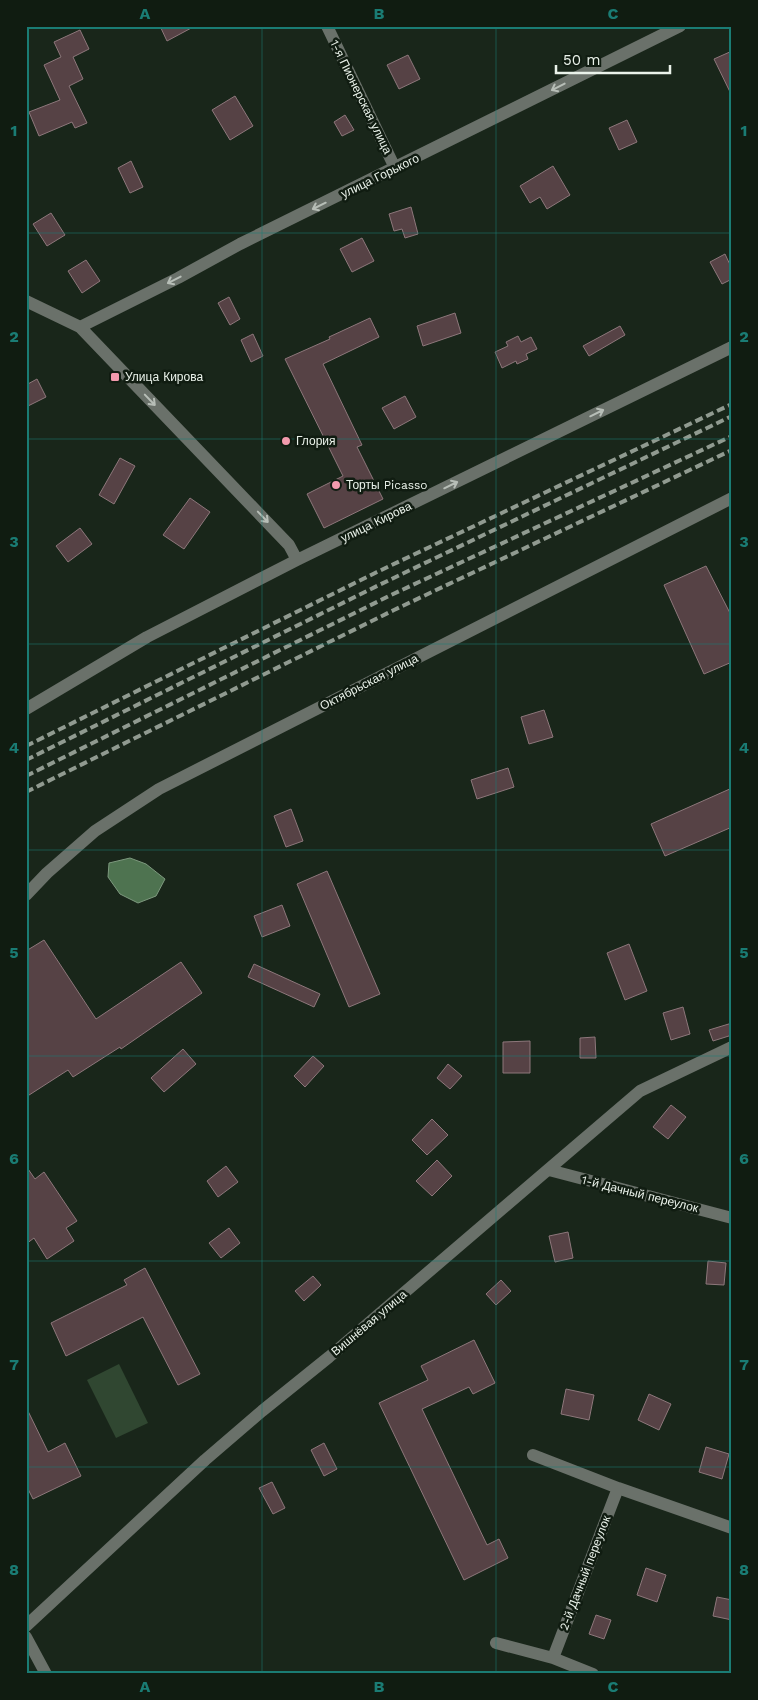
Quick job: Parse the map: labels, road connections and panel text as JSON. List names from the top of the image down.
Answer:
{
  "streets": {
    "street": [
      "1-я Пионерская улица",
      "улица Горького",
      "улица Кирова",
      "Октябрьская улица",
      "1-й Дачный переулок",
      "Вишнёвая улица",
      "2-й Дачный переулок"
    ]
  },
  "crossings": [
    ["1-я Пионерская улица", "улица Горького"],
    ["1-й Дачный переулок", "Вишнёвая улица"]
  ],
  "one_way": ["улица Горького", "улица Кирова"],
  "places": {
    "transit": ["Улица Кирова"],
    "other": ["Глория", "Торты Picasso"]
  },
  "scale_bar": "50 m",
  "grid": {
    "columns": ["A", "B", "C"],
    "rows": [
      "1",
      "2",
      "3",
      "4",
      "5",
      "6",
      "7",
      "8"
    ]
  }
}
